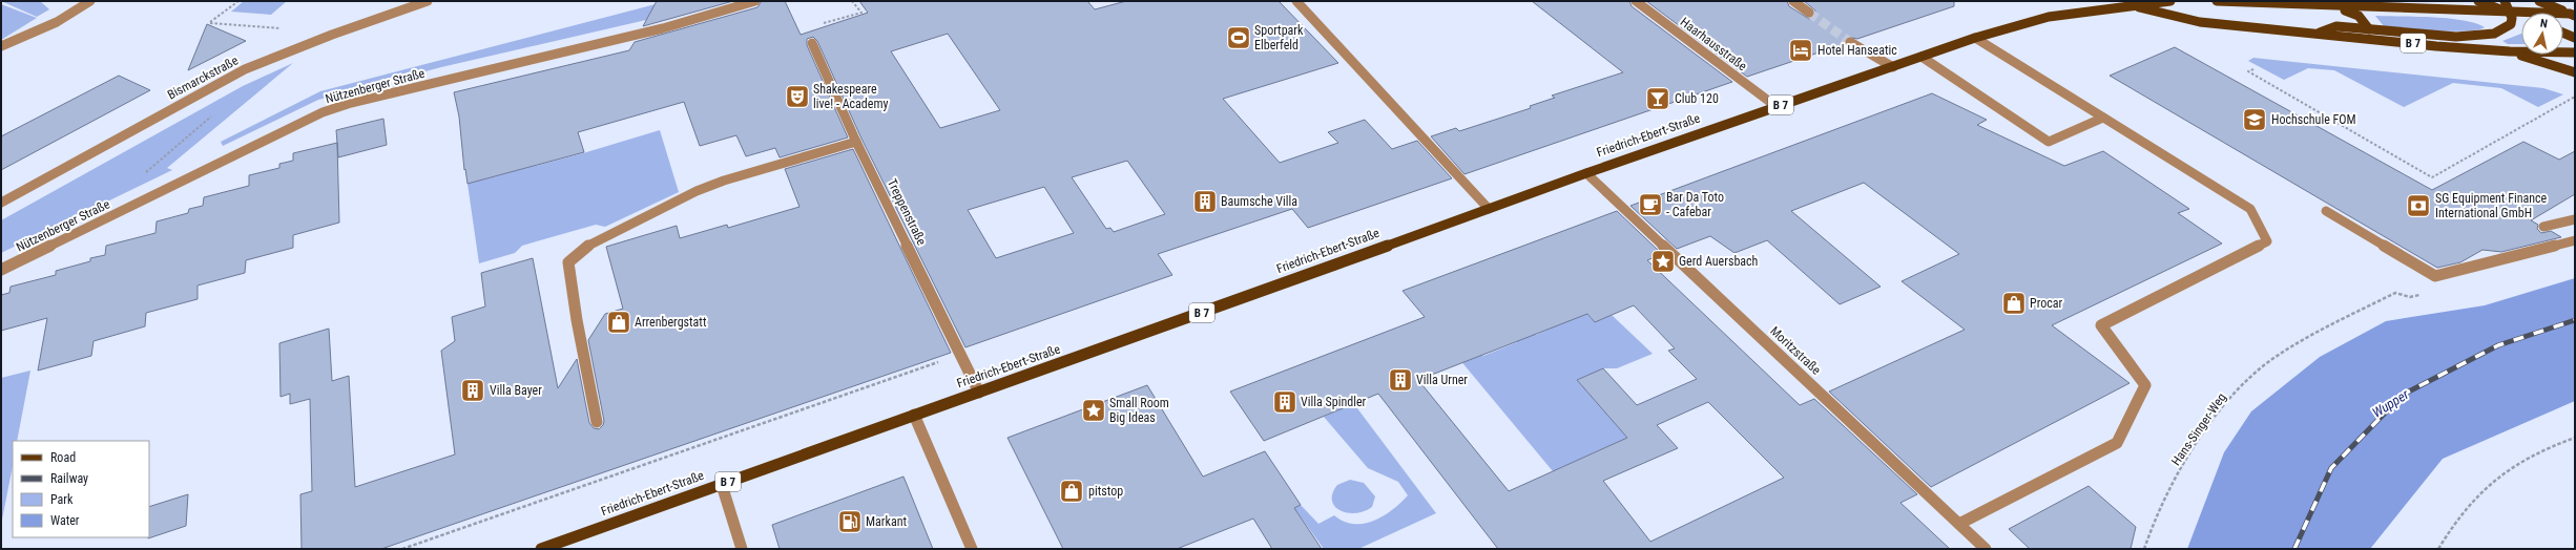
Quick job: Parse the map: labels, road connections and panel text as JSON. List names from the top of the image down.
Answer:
{
  "streets": {
    "main road": ["B 7", "Friedrich-Ebert-Straße"],
    "street": [
      "Haarhausstraße",
      "Bismarckstraße",
      "Nützenberger Straße",
      "Treppenstraße",
      "Moritzstraße"
    ],
    "path": ["Hans-Singer-Weg"]
  },
  "crossings": [
    ["B 7", "Friedrich-Ebert-Straße"],
    ["Haarhausstraße", "Friedrich-Ebert-Straße"],
    ["Friedrich-Ebert-Straße", "Treppenstraße"],
    ["Friedrich-Ebert-Straße", "Moritzstraße"]
  ],
  "water": ["Wupper"],
  "places": {
    "sports": ["Sportpark Elberfeld"],
    "hotel": ["Hotel Hanseatic"],
    "theatre": ["Shakespeare live! - Academy"],
    "bar": ["Club 120"],
    "school or university": ["Hochschule FOM"],
    "building": [
      "Baumsche Villa",
      "Villa Urner",
      "Villa Bayer",
      "Villa Spindler"
    ],
    "cafe": ["Bar Da Toto - Cafebar"],
    "bank": ["SG Equipment Finance International GmbH"],
    "place": ["Gerd Auersbach", "Small Room Big Ideas"],
    "shop": ["Procar", "Arrenbergstatt", "pitstop"],
    "fuel station": ["Markant"]
  },
  "legend": [
    "Road",
    "Railway",
    "Park",
    "Water"
  ],
  "north": "top"
}
